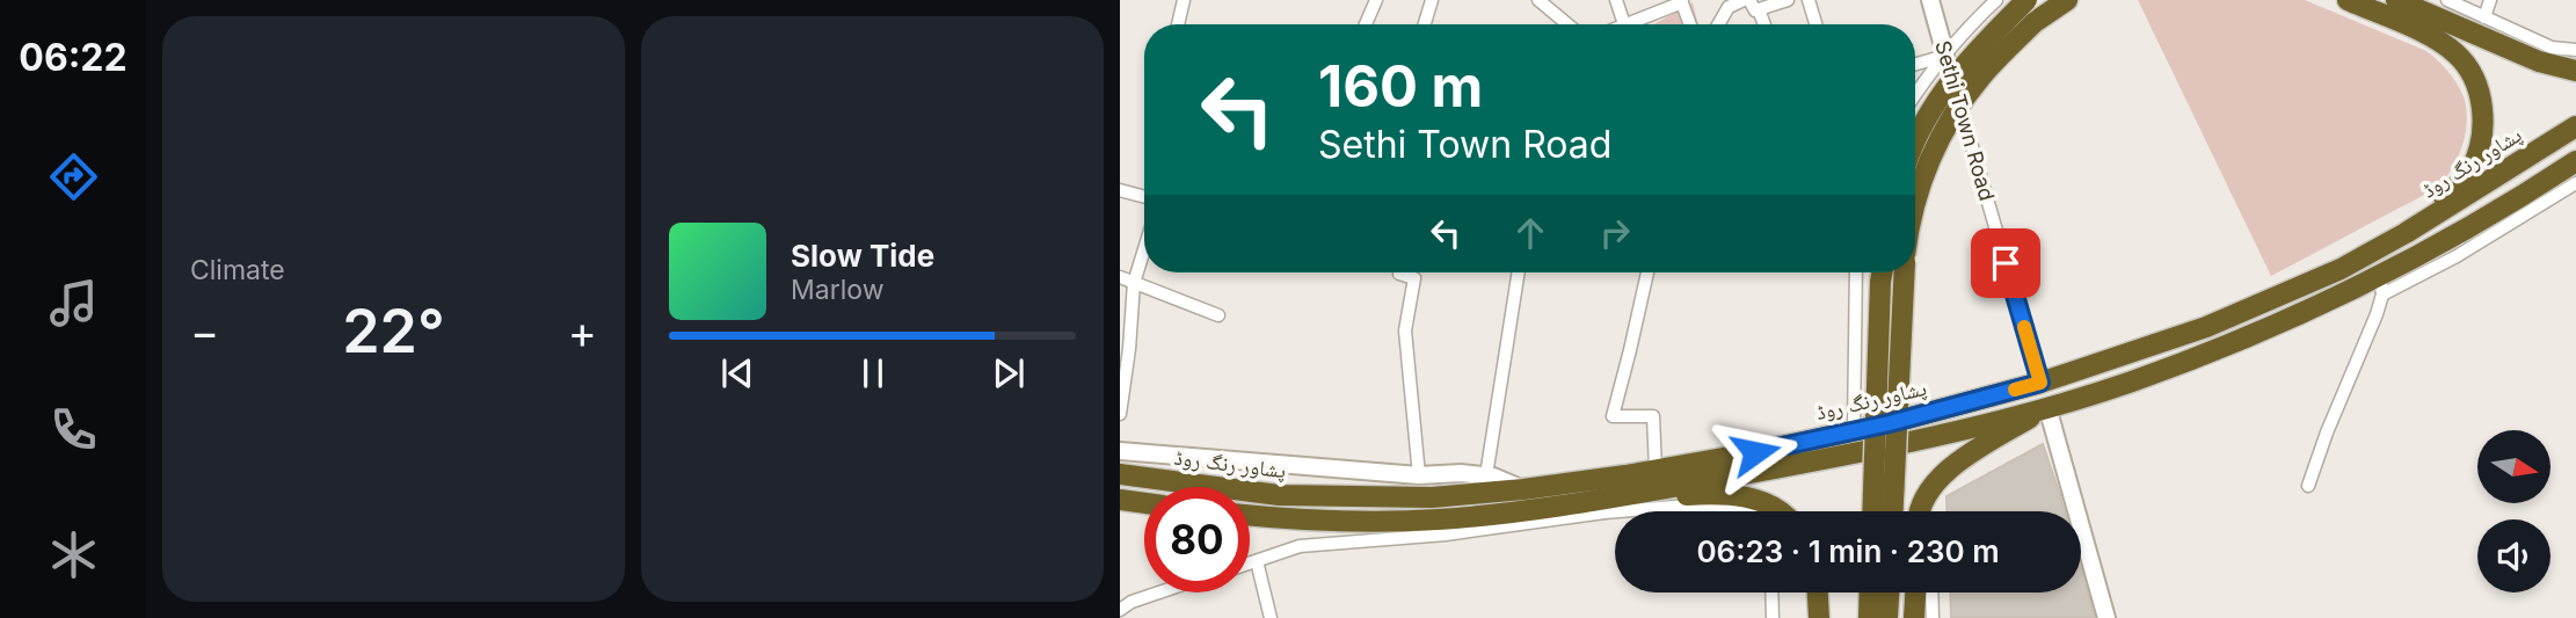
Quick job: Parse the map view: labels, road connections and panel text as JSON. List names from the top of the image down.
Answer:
{
  "streets": {
    "highway": ["پشاور رنگ روڈ"],
    "street": ["Sethi Town Road"]
  },
  "crossings": [
    ["Sethi Town Road", "پشاور رنگ روڈ"]
  ],
  "north": "right",
  "page": {
    "tabs": "06:22",
    "tile": "Climate",
    "turn": ["160 m", "Sethi Town Road"],
    "song": ["Slow Tide", "Marlow"],
    "heat": ["−", "22°", "+"],
    "limit": "80",
    "trip": "06:23 · 1 min · 230 m"
  }
}
